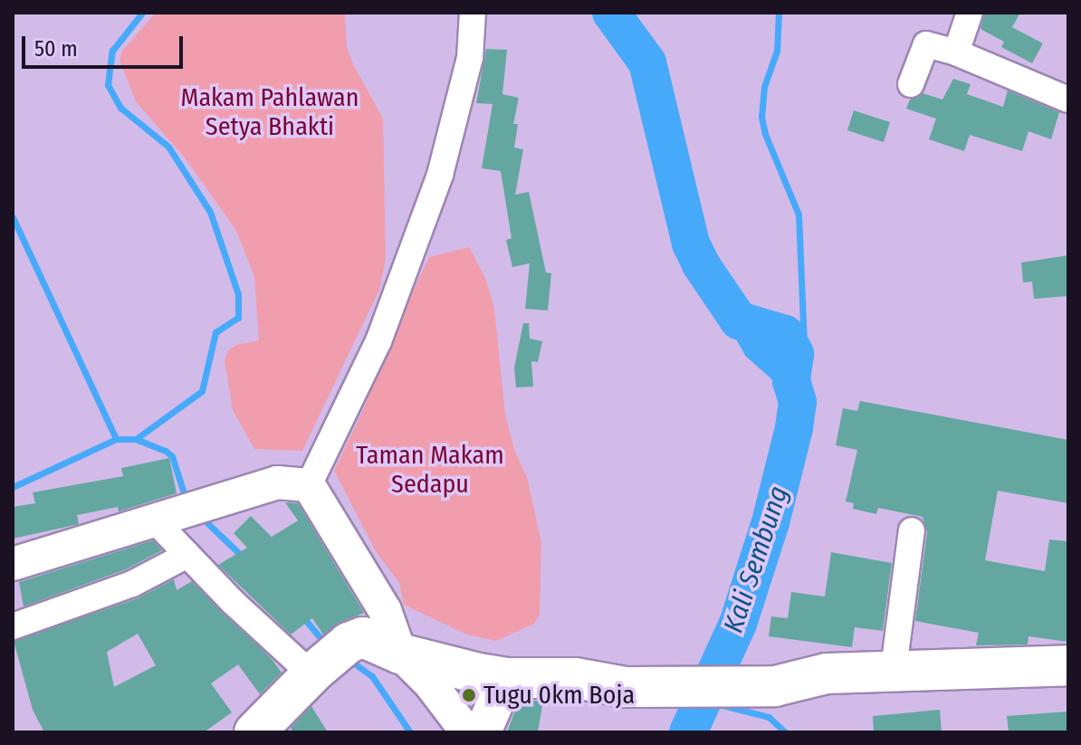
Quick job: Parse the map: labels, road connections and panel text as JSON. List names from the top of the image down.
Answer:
{
  "water": ["Kali Sembung"],
  "parks": ["Makam Pahlawan Setya Bhakti", "Taman Makam Sedapu"],
  "places": ["Tugu 0km Boja"],
  "scale_bar": "50 m"
}
